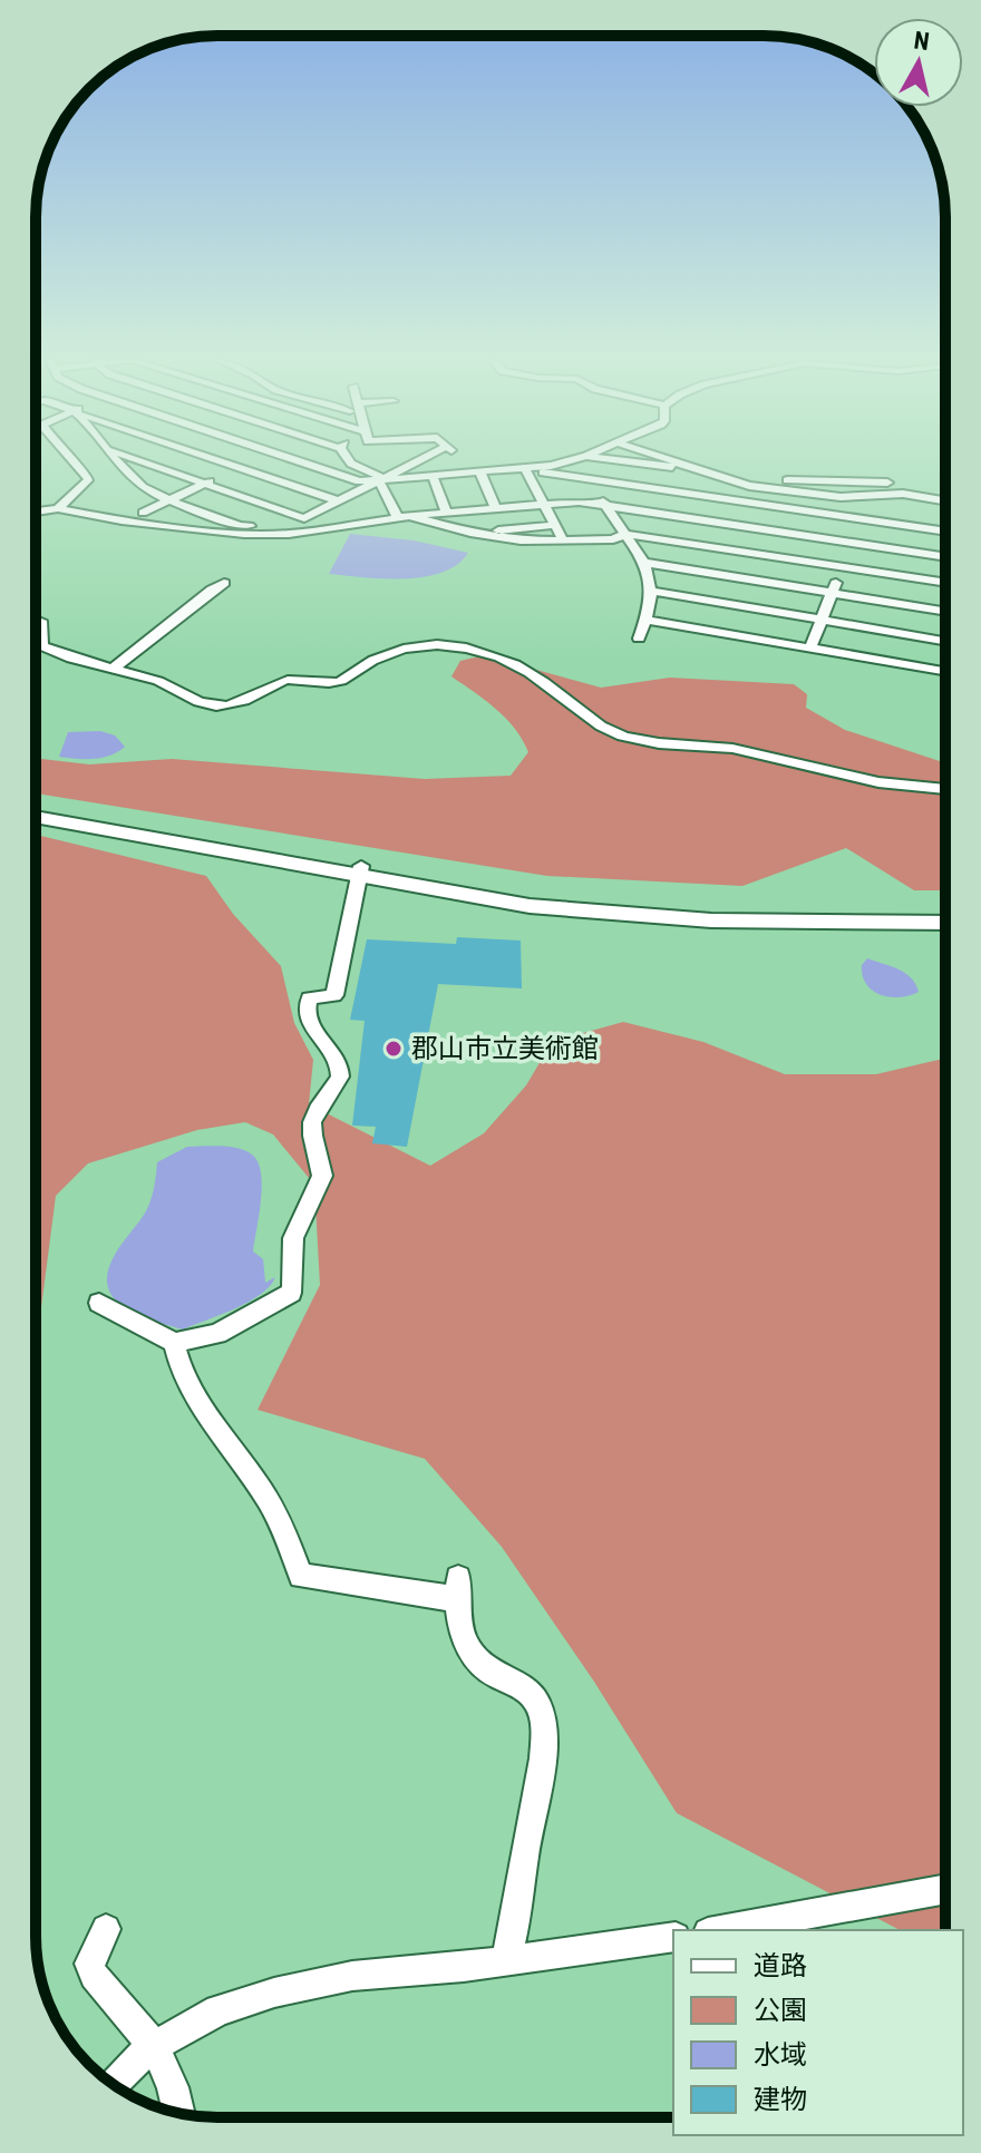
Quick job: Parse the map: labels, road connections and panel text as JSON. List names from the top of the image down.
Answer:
{
  "places": ["郡山市立美術館"],
  "legend": [
    "道路",
    "公園",
    "水域",
    "建物"
  ],
  "north": "top"
}
